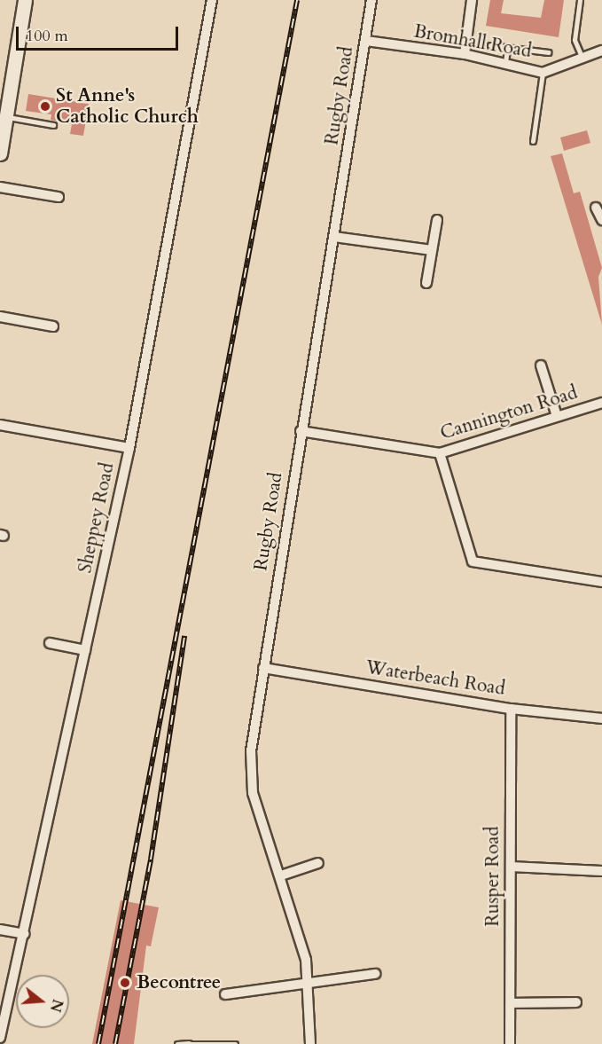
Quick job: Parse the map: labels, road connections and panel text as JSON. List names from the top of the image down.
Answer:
{
  "streets": {
    "street": [
      "Bromhall Road",
      "Rugby Road",
      "Cannington Road",
      "Sheppey Road",
      "Waterbeach Road",
      "Rusper Road"
    ]
  },
  "crossings": [
    ["Bromhall Road", "Rugby Road"],
    ["Rugby Road", "Cannington Road"],
    ["Rugby Road", "Waterbeach Road"],
    ["Waterbeach Road", "Rusper Road"]
  ],
  "places": ["St Anne's Catholic Church", "Becontree"],
  "scale_bar": "100 m",
  "north": "right"
}
